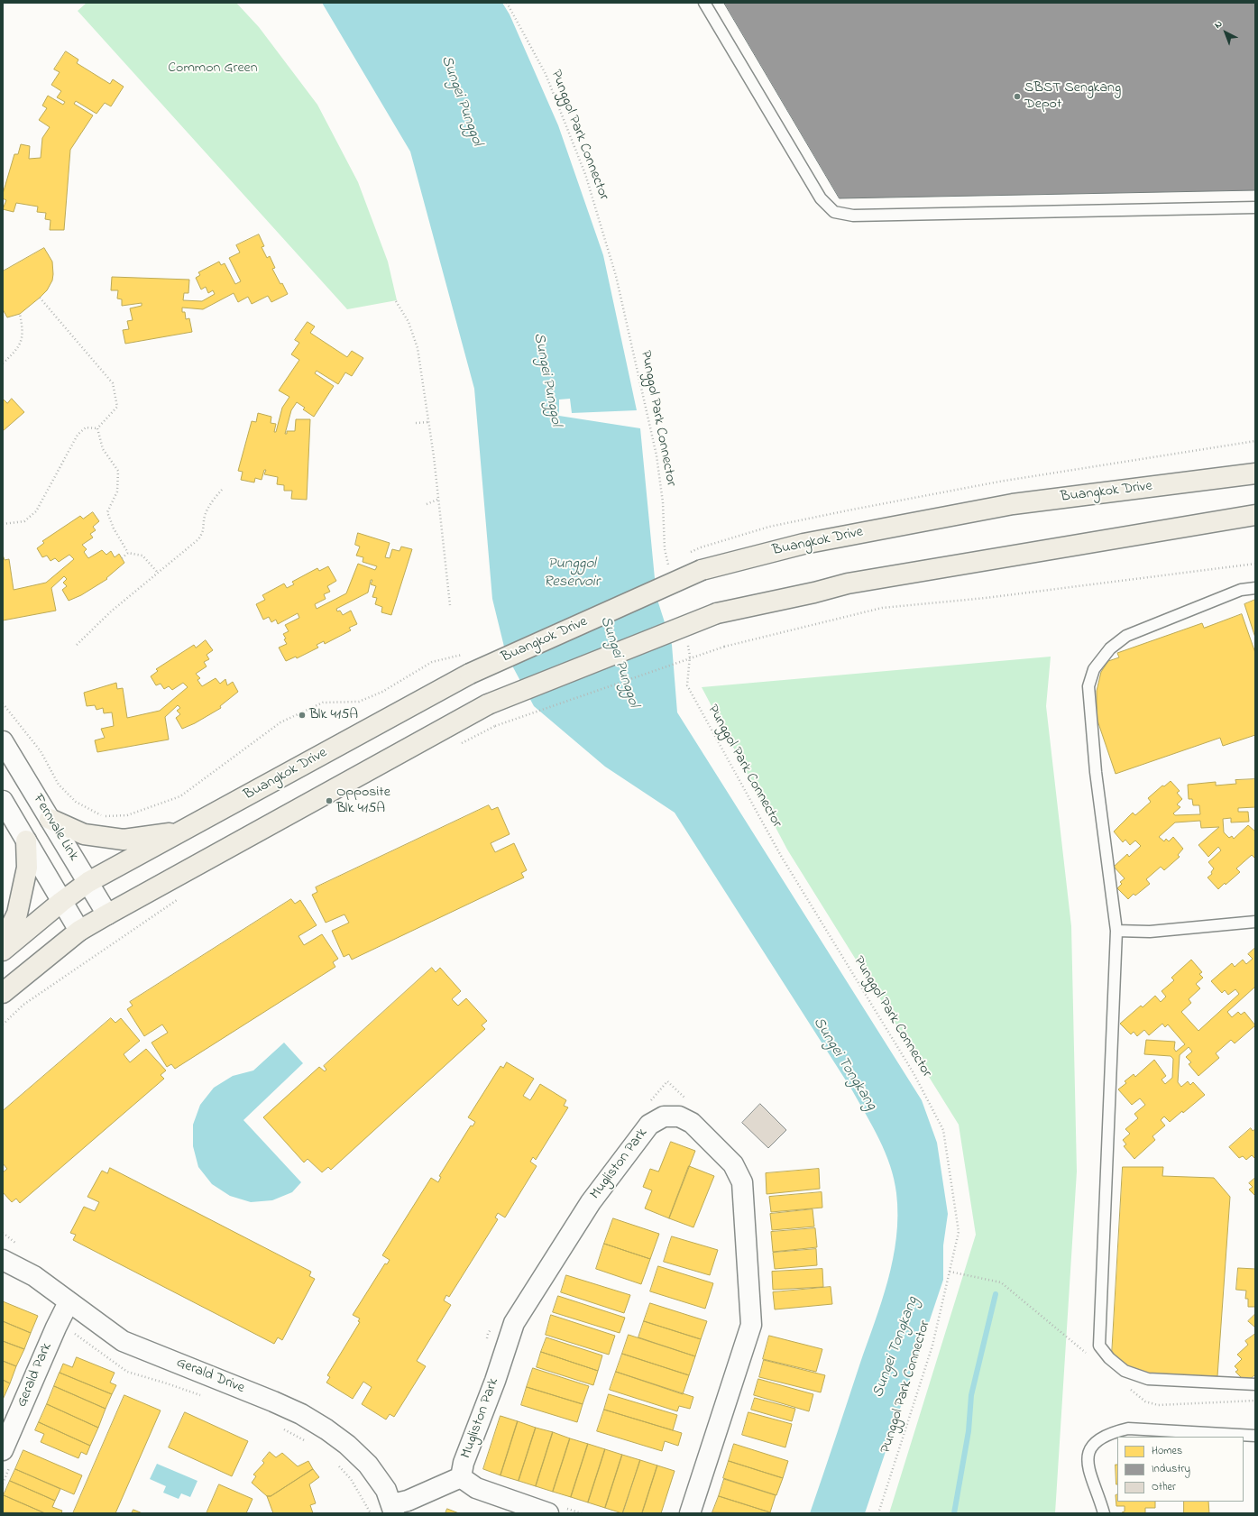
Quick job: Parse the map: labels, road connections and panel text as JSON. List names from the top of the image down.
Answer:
{
  "streets": {
    "main road": ["Buangkok Drive"],
    "street": [
      "Fernvale Link",
      "Mugliston Park",
      "Gerald Park",
      "Gerald Drive"
    ],
    "path": ["Punggol Park Connector"]
  },
  "crossings": [
    ["Buangkok Drive", "Fernvale Link"],
    ["Mugliston Park", "Gerald Drive"],
    ["Gerald Park", "Gerald Drive"]
  ],
  "water": ["Sungei Punggol", "Punggol Reservoir", "Sungei Tongkang"],
  "parks": ["Common Green"],
  "places": ["SBST Sengkang Depot", "Blk 415A", "Opposite Blk 415A"],
  "legend": ["Homes", "Industry", "Other"],
  "north": "top left"
}
